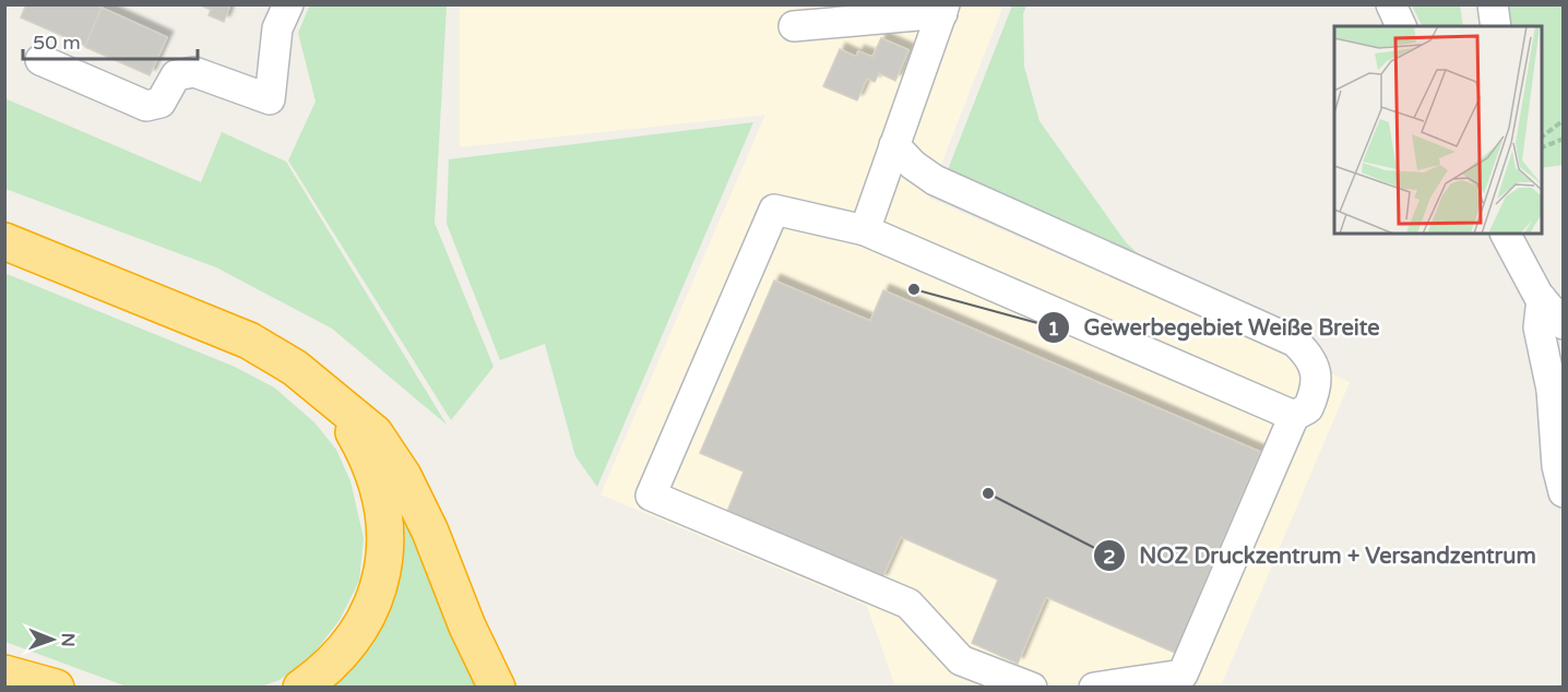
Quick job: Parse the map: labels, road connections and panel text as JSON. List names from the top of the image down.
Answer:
{
  "places": ["Gewerbegebiet Weiße Breite", "NOZ Druckzentrum + Versandzentrum"],
  "scale_bar": "50 m",
  "north": "right"
}
